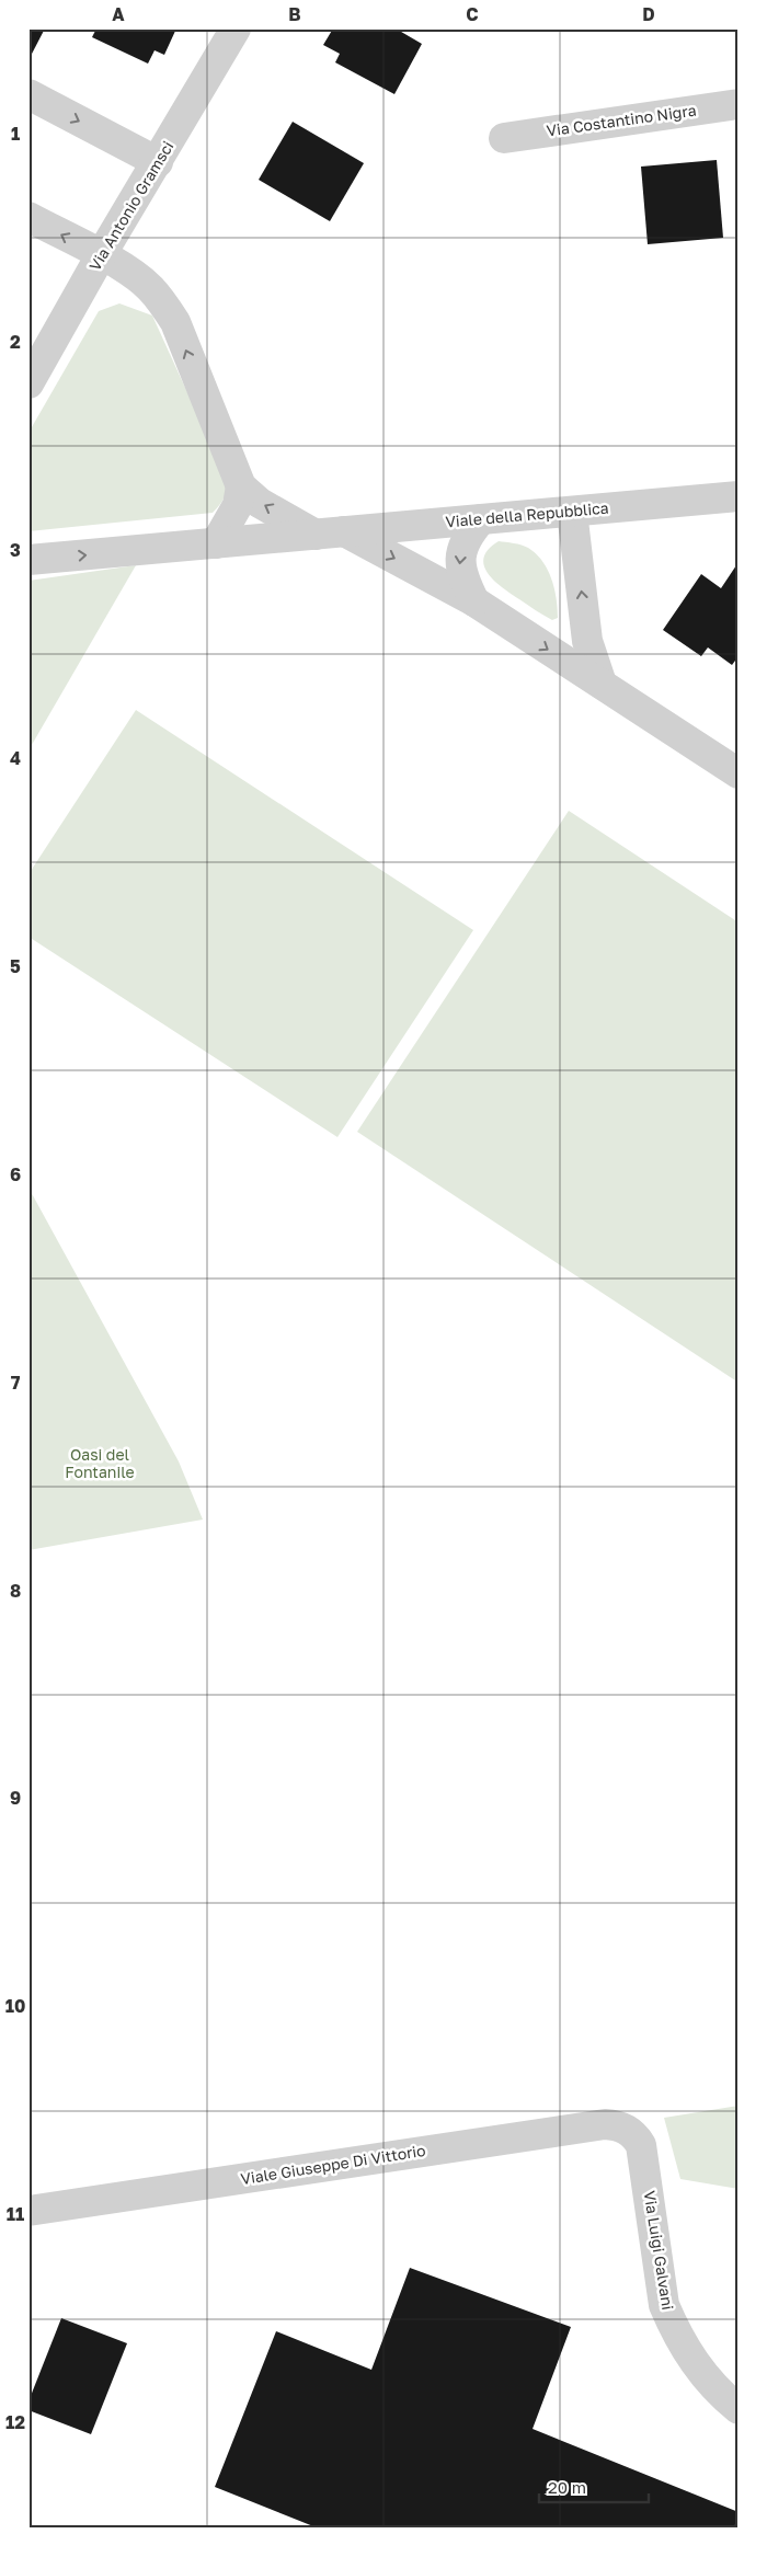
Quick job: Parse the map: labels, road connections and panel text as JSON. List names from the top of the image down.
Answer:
{
  "streets": {
    "street": [
      "Via Costantino Nigra",
      "Via Antonio Gramsci",
      "Viale della Repubblica",
      "Viale Giuseppe Di Vittorio",
      "Via Luigi Galvani"
    ]
  },
  "crossings": [
    ["Viale Giuseppe Di Vittorio", "Via Luigi Galvani"]
  ],
  "parks": ["Oasi del Fontanile"],
  "scale_bar": "20 m",
  "grid": {
    "columns": [
      "A",
      "B",
      "C",
      "D"
    ],
    "rows": [
      "1",
      "2",
      "3",
      "4",
      "5",
      "6",
      "7",
      "8",
      "9",
      "10",
      "11",
      "12"
    ]
  }
}
